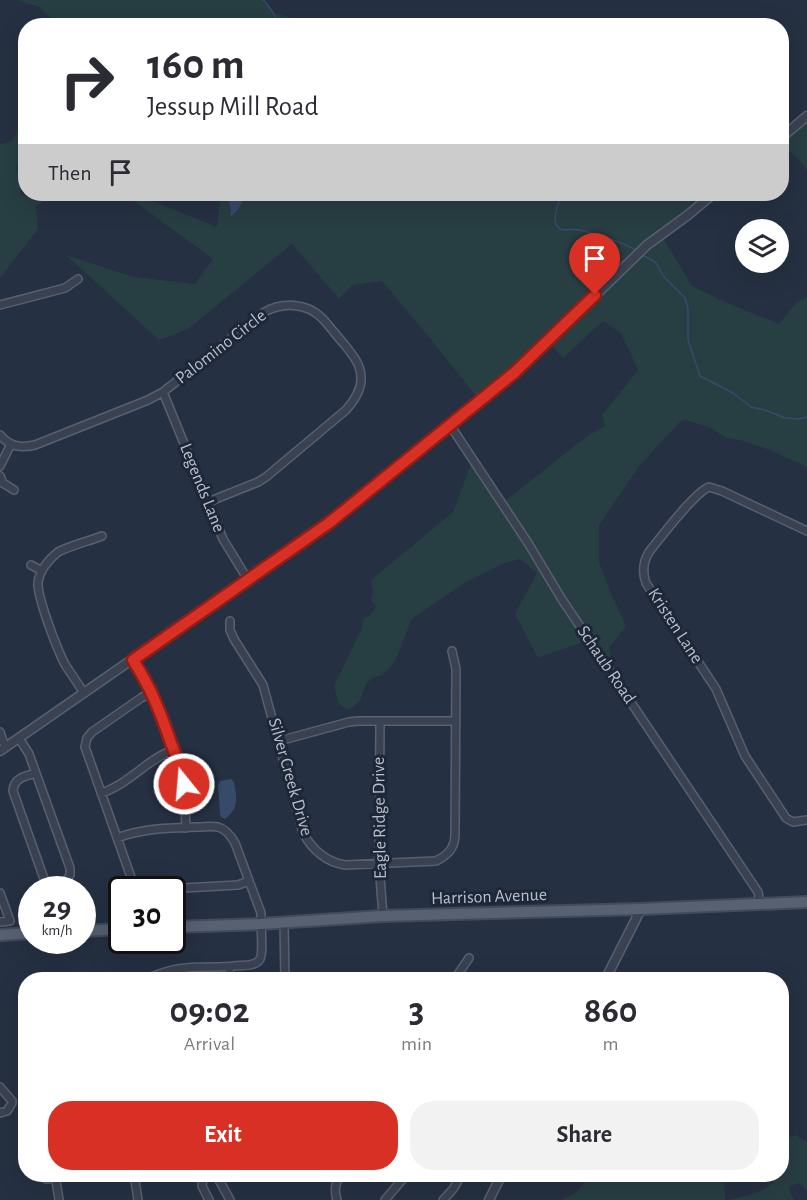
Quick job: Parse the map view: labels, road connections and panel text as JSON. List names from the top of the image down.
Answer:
{
  "streets": {
    "main road": ["Harrison Avenue"],
    "street": [
      "Palomino Circle",
      "Legends Lane",
      "Kristen Lane",
      "Schaub Road",
      "Silver Creek Drive",
      "Eagle Ridge Drive"
    ]
  },
  "crossings": [
    ["Palomino Circle", "Legends Lane"],
    ["Schaub Road", "Harrison Avenue"],
    ["Silver Creek Drive", "Eagle Ridge Drive"],
    ["Eagle Ridge Drive", "Harrison Avenue"]
  ],
  "page": {
    "turn": ["160 m", "Jessup Mill Road"],
    "then": "Then",
    "speed": "29 km/h",
    "limit": "30",
    "eta": [
      "09:02",
      "Arrival",
      "3",
      "min",
      "860",
      "m"
    ],
    "buttons": ["Exit", "Share"]
  }
}
